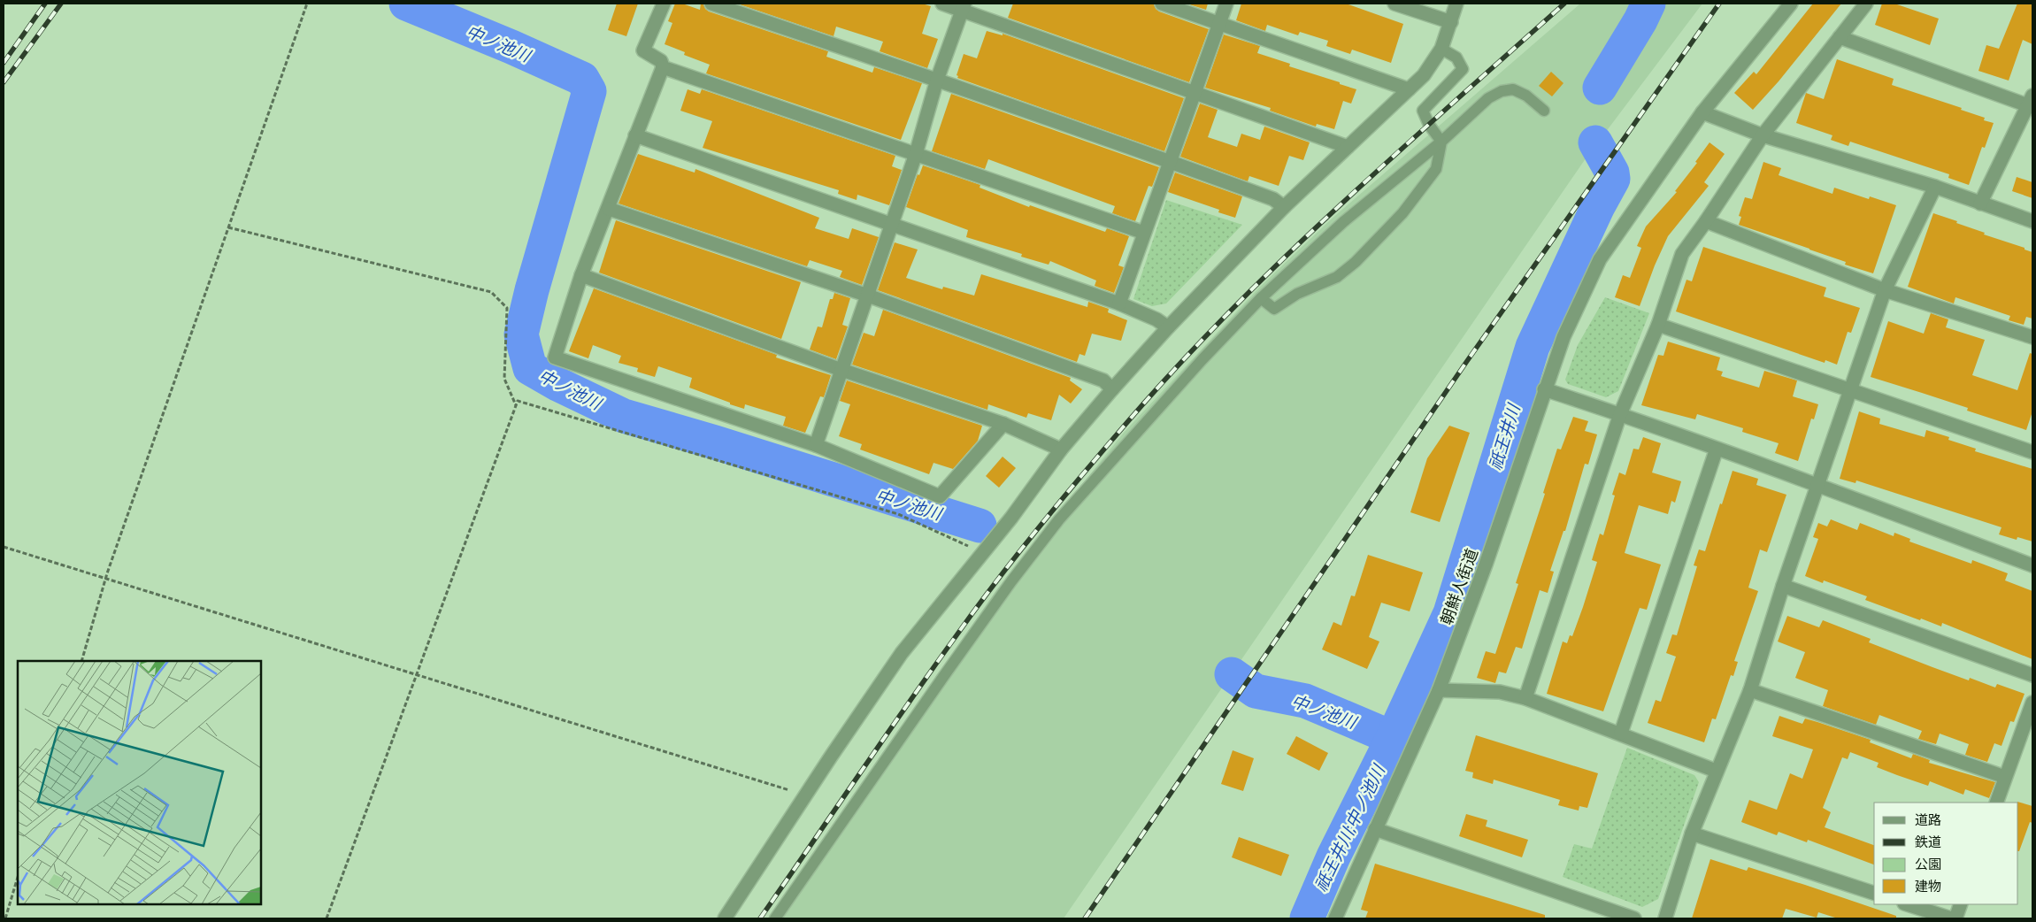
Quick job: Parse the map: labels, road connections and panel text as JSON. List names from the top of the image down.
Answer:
{
  "streets": {
    "street": ["朝鮮人街道"]
  },
  "water": ["中ノ池川", "祇王井川", "祇王井川;中ノ池川"],
  "legend": [
    "道路",
    "鉄道",
    "公園",
    "建物"
  ]
}
